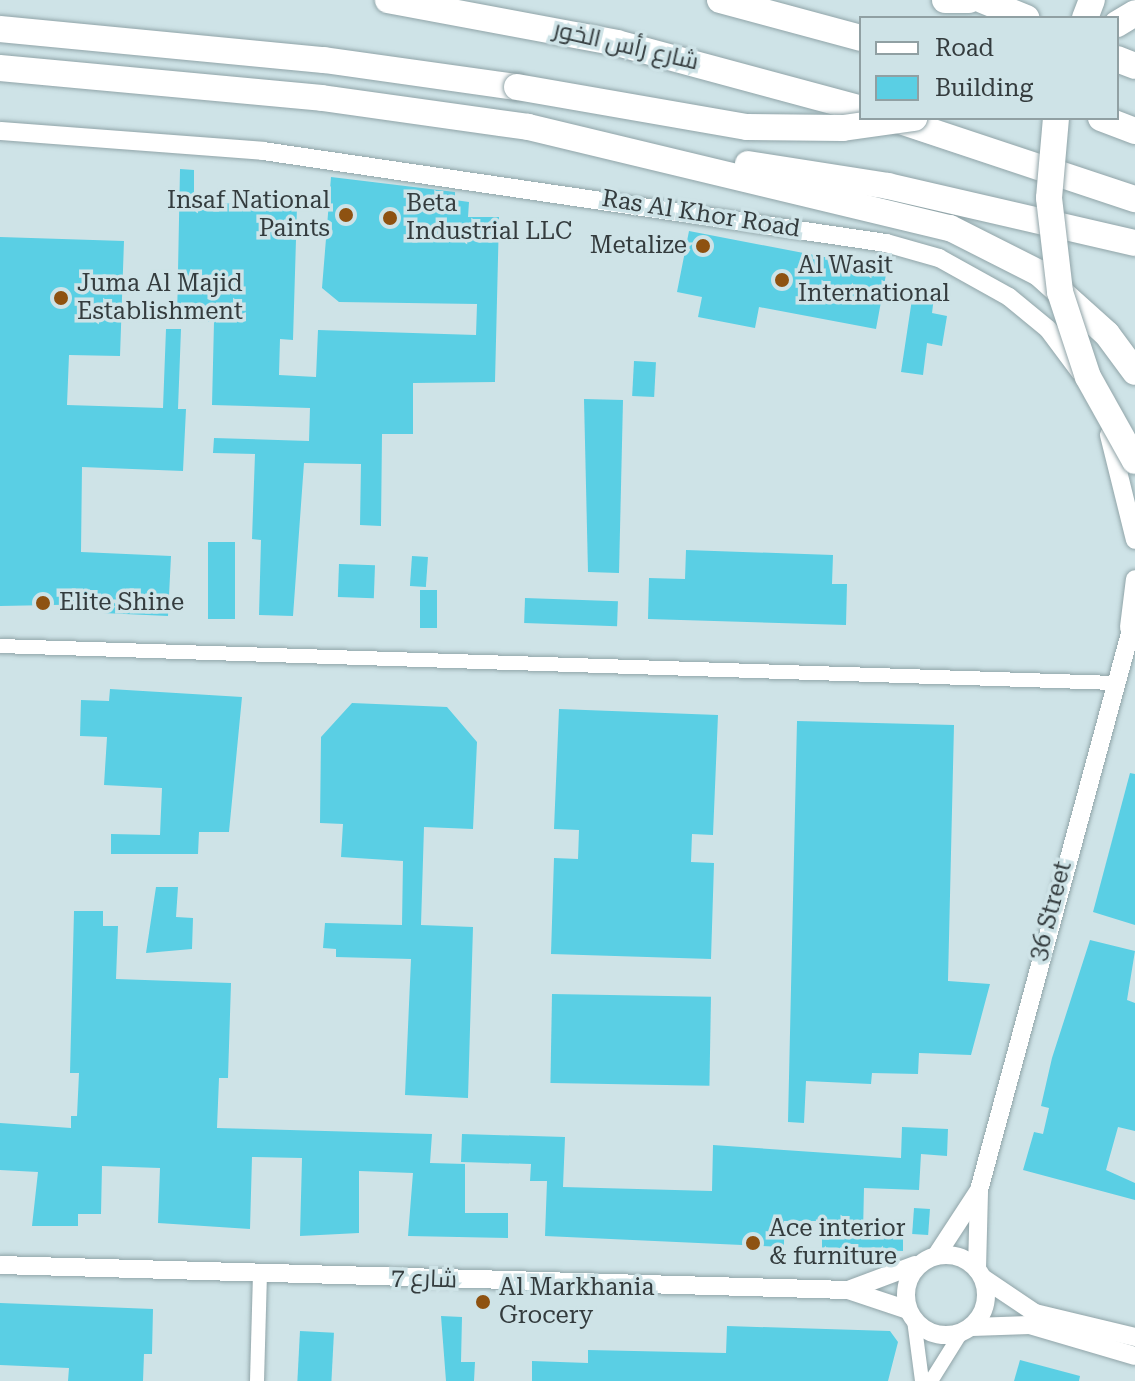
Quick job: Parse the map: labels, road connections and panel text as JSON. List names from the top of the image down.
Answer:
{
  "streets": {
    "highway": ["شارع رأس الخور"],
    "street": ["Ras Al Khor Road", "36 Street", "شارع 7"]
  },
  "crossings": [
    ["36 Street", "شارع 7"]
  ],
  "places": [
    "Insaf National Paints",
    "Beta Industrial LLC",
    "Metalize",
    "Al Wasit International",
    "Juma Al Majid Establishment",
    "Elite Shine",
    "Ace interior & furniture",
    "Al Markhania Grocery"
  ],
  "legend": ["Road", "Building"]
}
